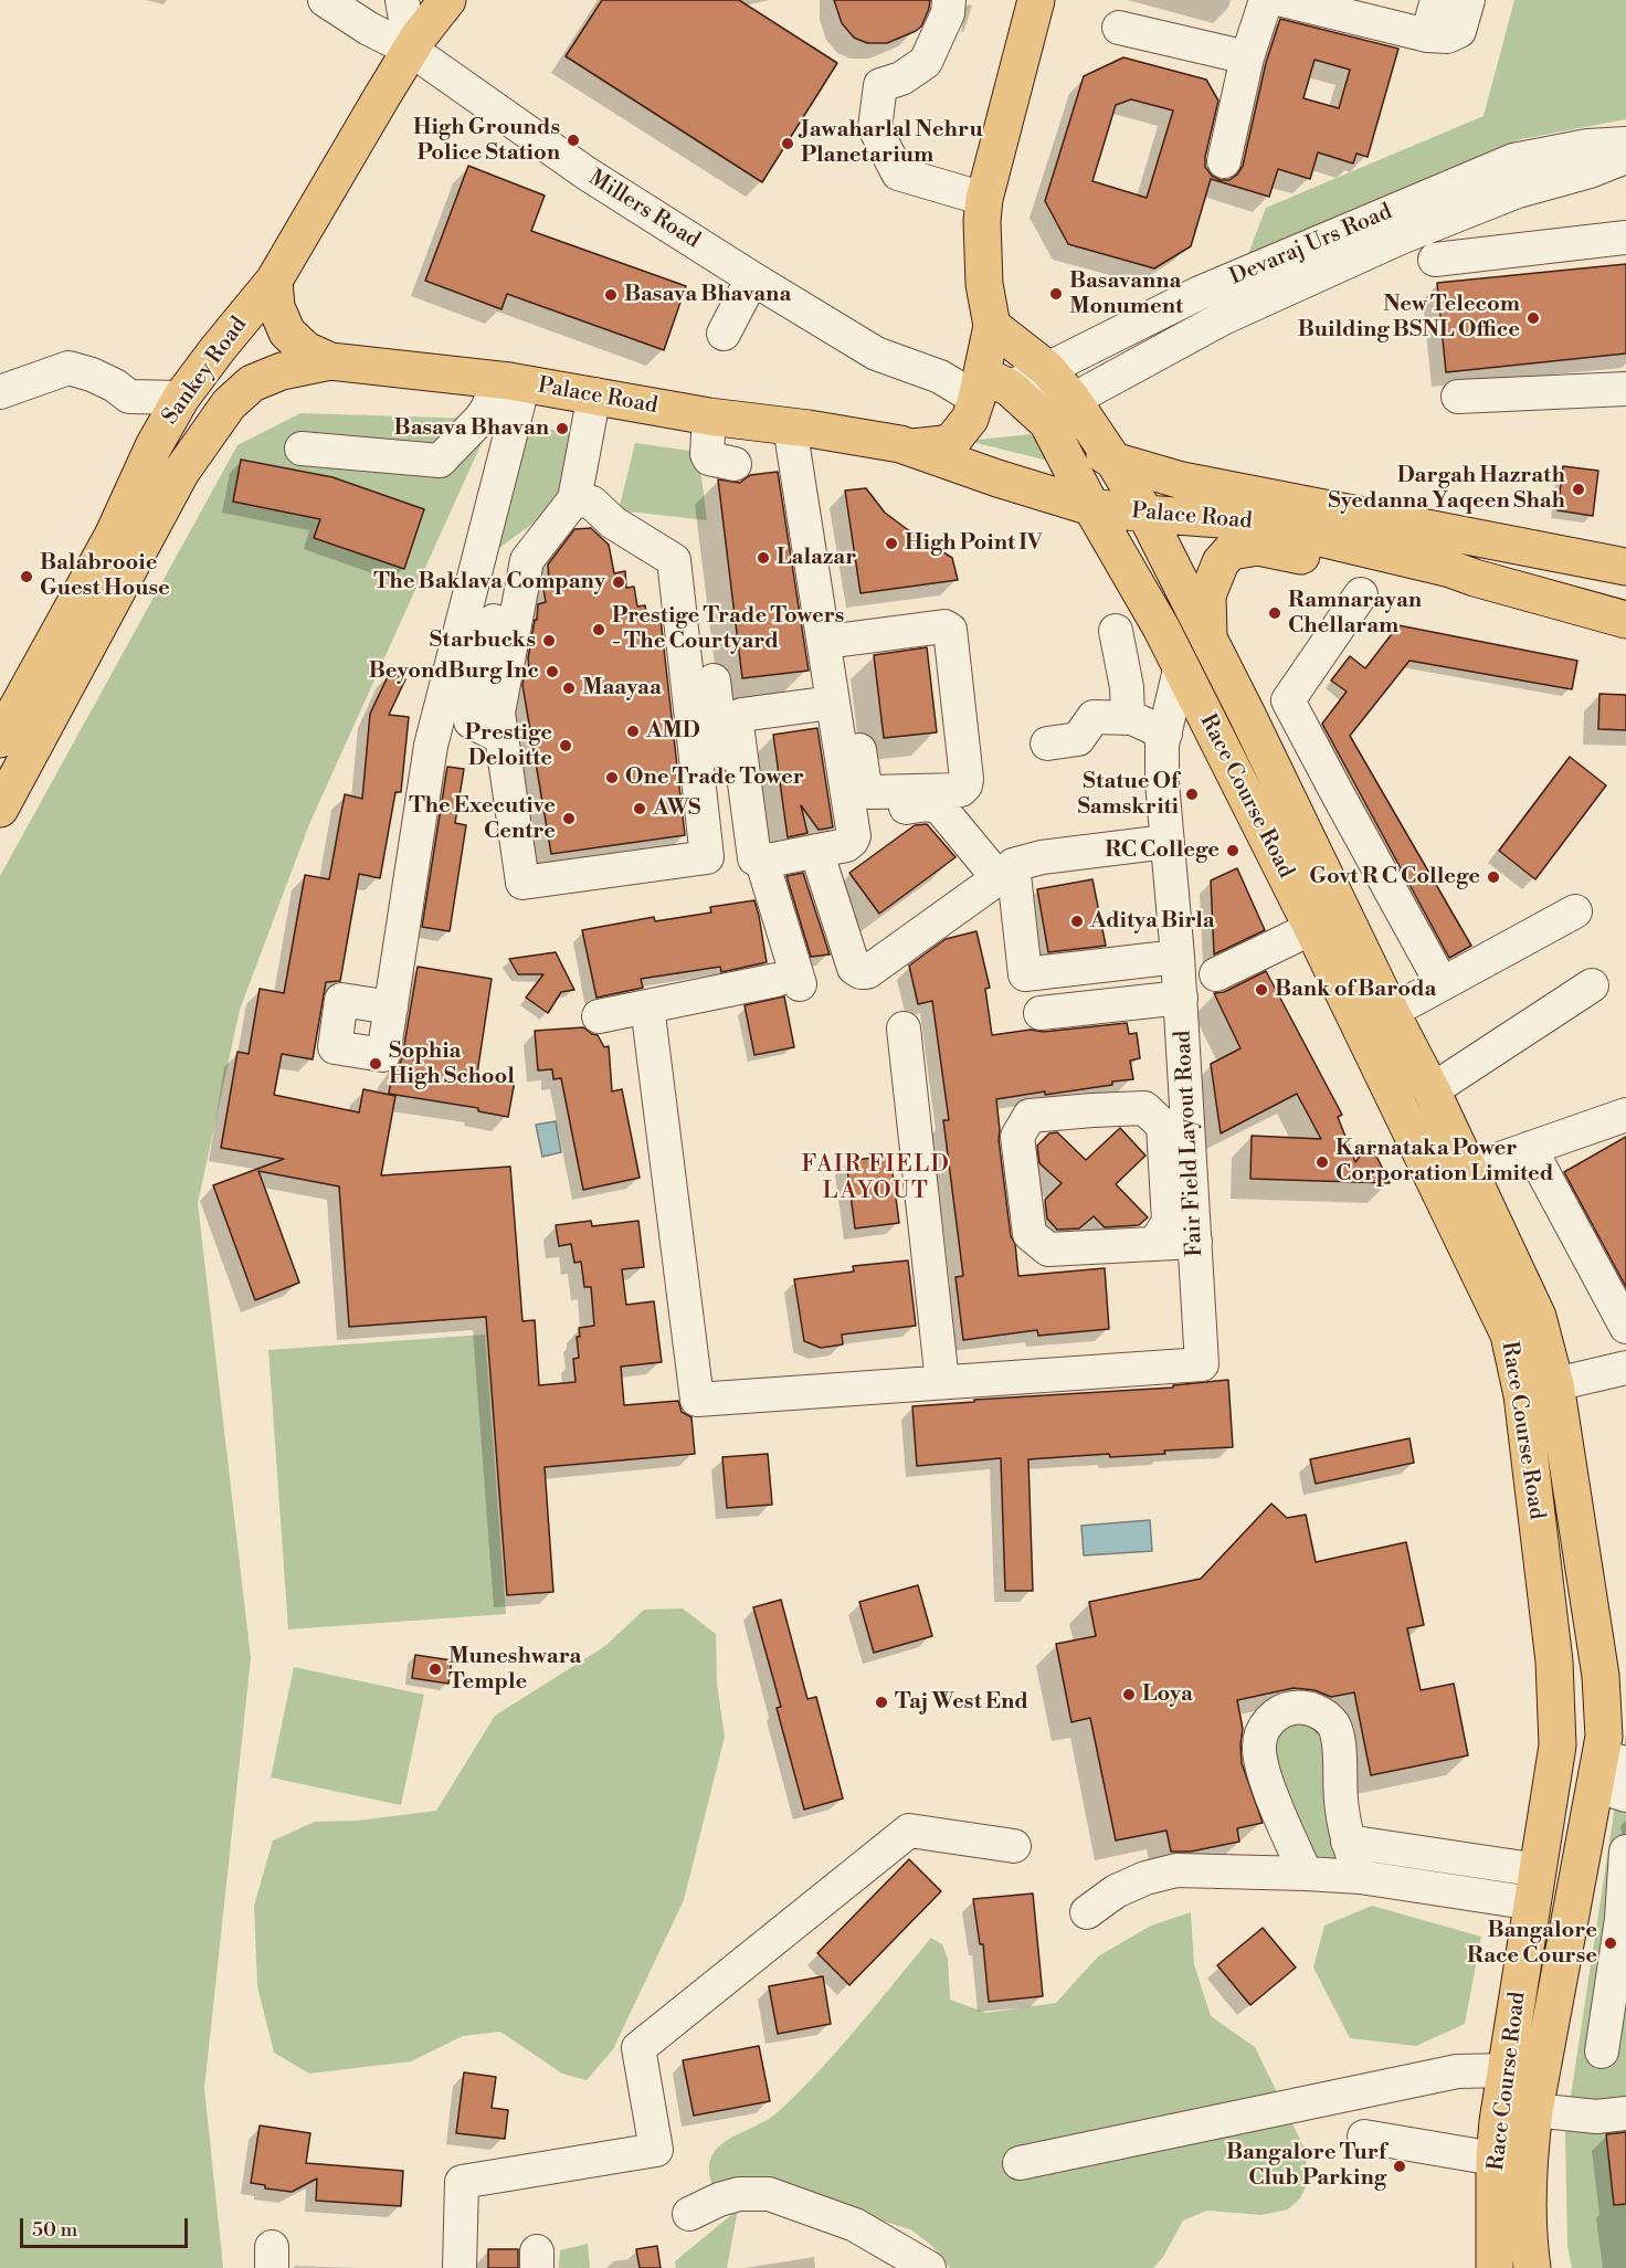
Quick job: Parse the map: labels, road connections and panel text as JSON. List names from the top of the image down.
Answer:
{
  "streets": {
    "main road": ["Sankey Road", "Palace Road", "Race Course Road"],
    "street": ["Millers Road", "Devaraj Urs Road", "Fair Field Layout Road"]
  },
  "crossings": [
    ["Millers Road", "Devaraj Urs Road"],
    ["Millers Road", "Sankey Road"],
    ["Millers Road", "Palace Road"],
    ["Millers Road", "Race Course Road"],
    ["Devaraj Urs Road", "Palace Road"],
    ["Devaraj Urs Road", "Race Course Road"],
    ["Sankey Road", "Palace Road"],
    ["Palace Road", "Race Course Road"],
    ["Race Course Road", "Fair Field Layout Road"]
  ],
  "districts": ["FAIR FIELD LAYOUT"],
  "places": [
    "High Grounds Police Station",
    "Jawaharlal Nehru Planetarium",
    "Basavanna Monument",
    "Basava Bhavana",
    "New Telecom Building BSNL Office",
    "Basava Bhavan",
    "Dargah Hazrath Syedanna Yaqeen Shah",
    "High Point IV",
    "Lalazar",
    "Balabrooie Guest House",
    "The Baklava Company",
    "Ramnarayan Chellaram",
    "Prestige Trade Towers - The Courtyard",
    "Starbucks",
    "BeyondBurg Inc",
    "Maayaa",
    "AMD",
    "Prestige Deloitte",
    "One Trade Tower",
    "Statue Of Samskriti",
    "AWS",
    "The Executive Centre",
    "RC College",
    "Govt R C College",
    "Aditya Birla",
    "Bank of Baroda",
    "Sophia High School",
    "Karnataka Power Corporation Limited",
    "Muneshwara Temple",
    "Loya",
    "Taj West End",
    "Bangalore Race Course",
    "Bangalore Turf Club Parking"
  ],
  "scale_bar": "50 m"
}
